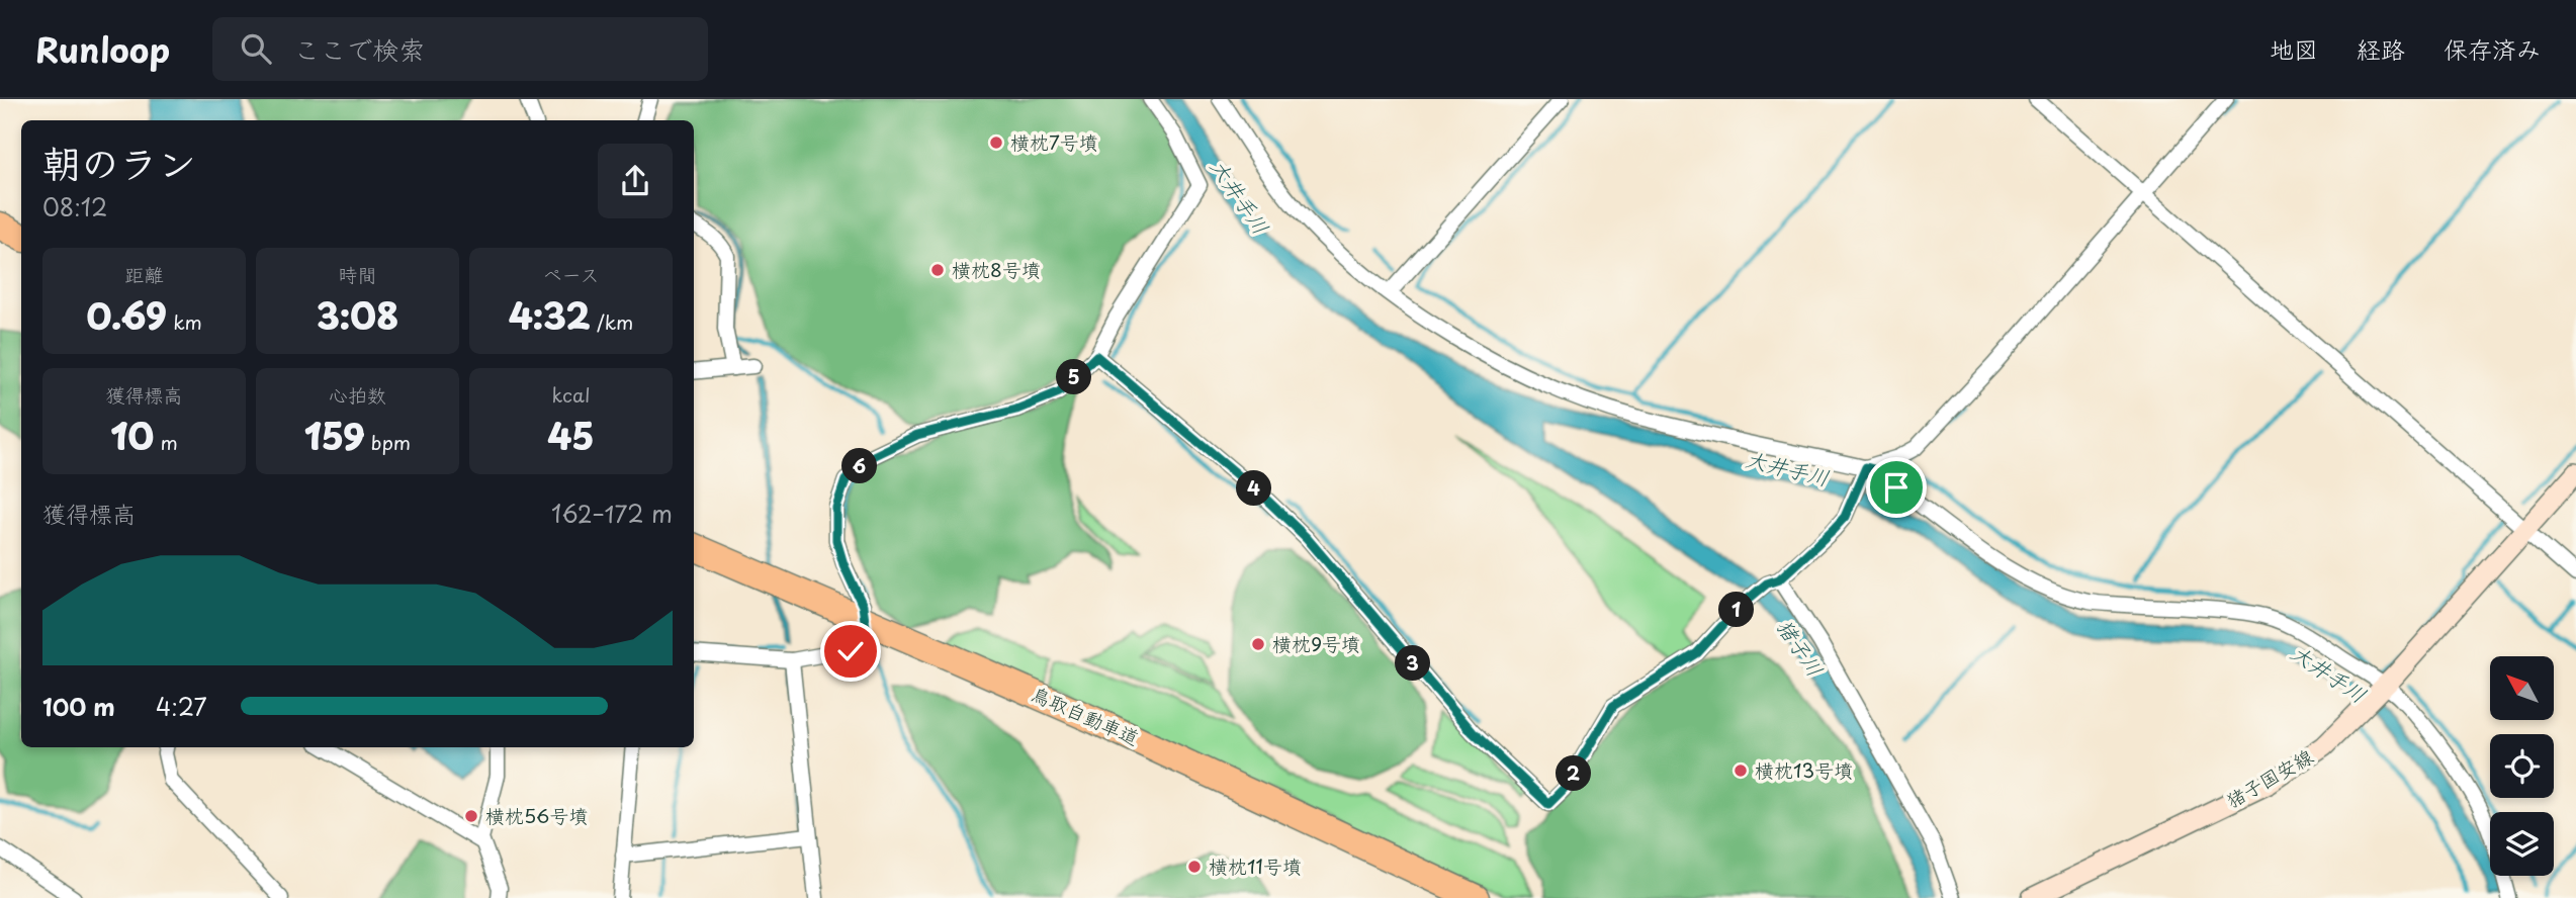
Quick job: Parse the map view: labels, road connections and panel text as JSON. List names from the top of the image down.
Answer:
{
  "streets": {
    "highway": ["鳥取自動車道"],
    "main road": ["猪子国安線"]
  },
  "water": ["大井手川", "猪子川"],
  "places": [
    "横枕7号墳",
    "横枕8号墳",
    "横枕9号墳",
    "横枕13号墳",
    "横枕56号墳",
    "横枕11号墳"
  ],
  "north": "top left",
  "page": {
    "header": "Runloop",
    "search": "ここで検索",
    "nav": ["地図", "経路", "保存済み"],
    "heading": ["朝のラン", "08:12"],
    "stats": [
      ["距離", "0.69 km"],
      ["時間", "3:08"],
      ["ペース", "4:32 /km"],
      ["獲得標高", "10 m"],
      ["心拍数", "159 bpm"],
      ["kcal", "45"]
    ],
    "pins": [
      "5",
      "6",
      "4",
      "1",
      "3",
      "2"
    ],
    "chart": ["獲得標高", "162–172 m"],
    "list": [
      {
        "name": "100 m",
        "note": "4:27"
      }
    ]
  }
}
